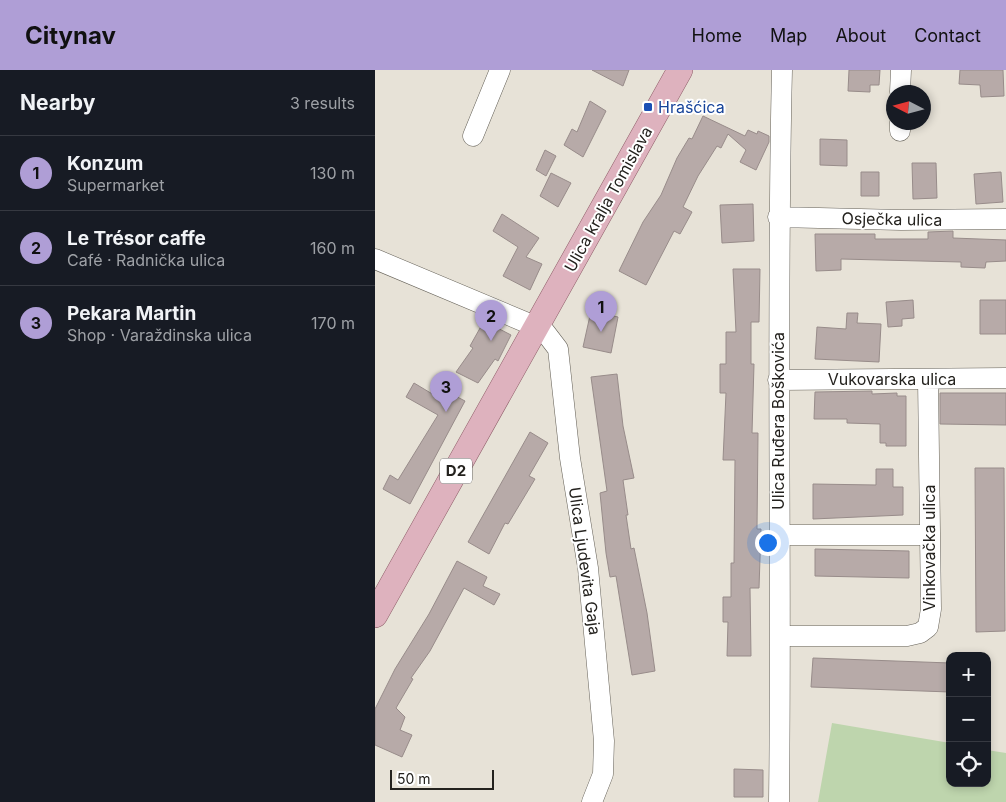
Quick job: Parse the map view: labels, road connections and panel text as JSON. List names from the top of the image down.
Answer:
{
  "streets": {
    "main road": ["Ulica kralja Tomislava", "D2"],
    "street": [
      "Osječka ulica",
      "Vukovarska ulica",
      "Ulica Ruđera Boškovića",
      "Vinkovačka ulica",
      "Ulica Ljudevita Gaja"
    ]
  },
  "crossings": [
    ["Ulica kralja Tomislava", "D2"],
    ["Ulica kralja Tomislava", "Ulica Ljudevita Gaja"],
    ["Osječka ulica", "Ulica Ruđera Boškovića"],
    ["Vukovarska ulica", "Ulica Ruđera Boškovića"],
    ["Vukovarska ulica", "Vinkovačka ulica"],
    ["Ulica Ruđera Boškovića", "Vinkovačka ulica"],
    ["D2", "Ulica Ljudevita Gaja"]
  ],
  "places": {
    "transit": ["Hrašćica"]
  },
  "scale_bar": "50 m",
  "north": "left",
  "page": {
    "header": "Citynav",
    "nav": [
      "Home",
      "Map",
      "About",
      "Contact"
    ],
    "heading": ["Nearby", "3 results"],
    "list": [
      {
        "mark": "1",
        "name": "Konzum",
        "note": "Supermarket",
        "value": "130 m"
      },
      {
        "mark": "2",
        "name": "Le Trésor caffe",
        "note": "Café · Radnička ulica",
        "value": "160 m"
      },
      {
        "mark": "3",
        "name": "Pekara Martin",
        "note": "Shop · Varaždinska ulica",
        "value": "170 m"
      }
    ],
    "pins": ["1", "2", "3"],
    "map_buttons": ["+", "−"],
    "scale": "50 m"
  }
}
